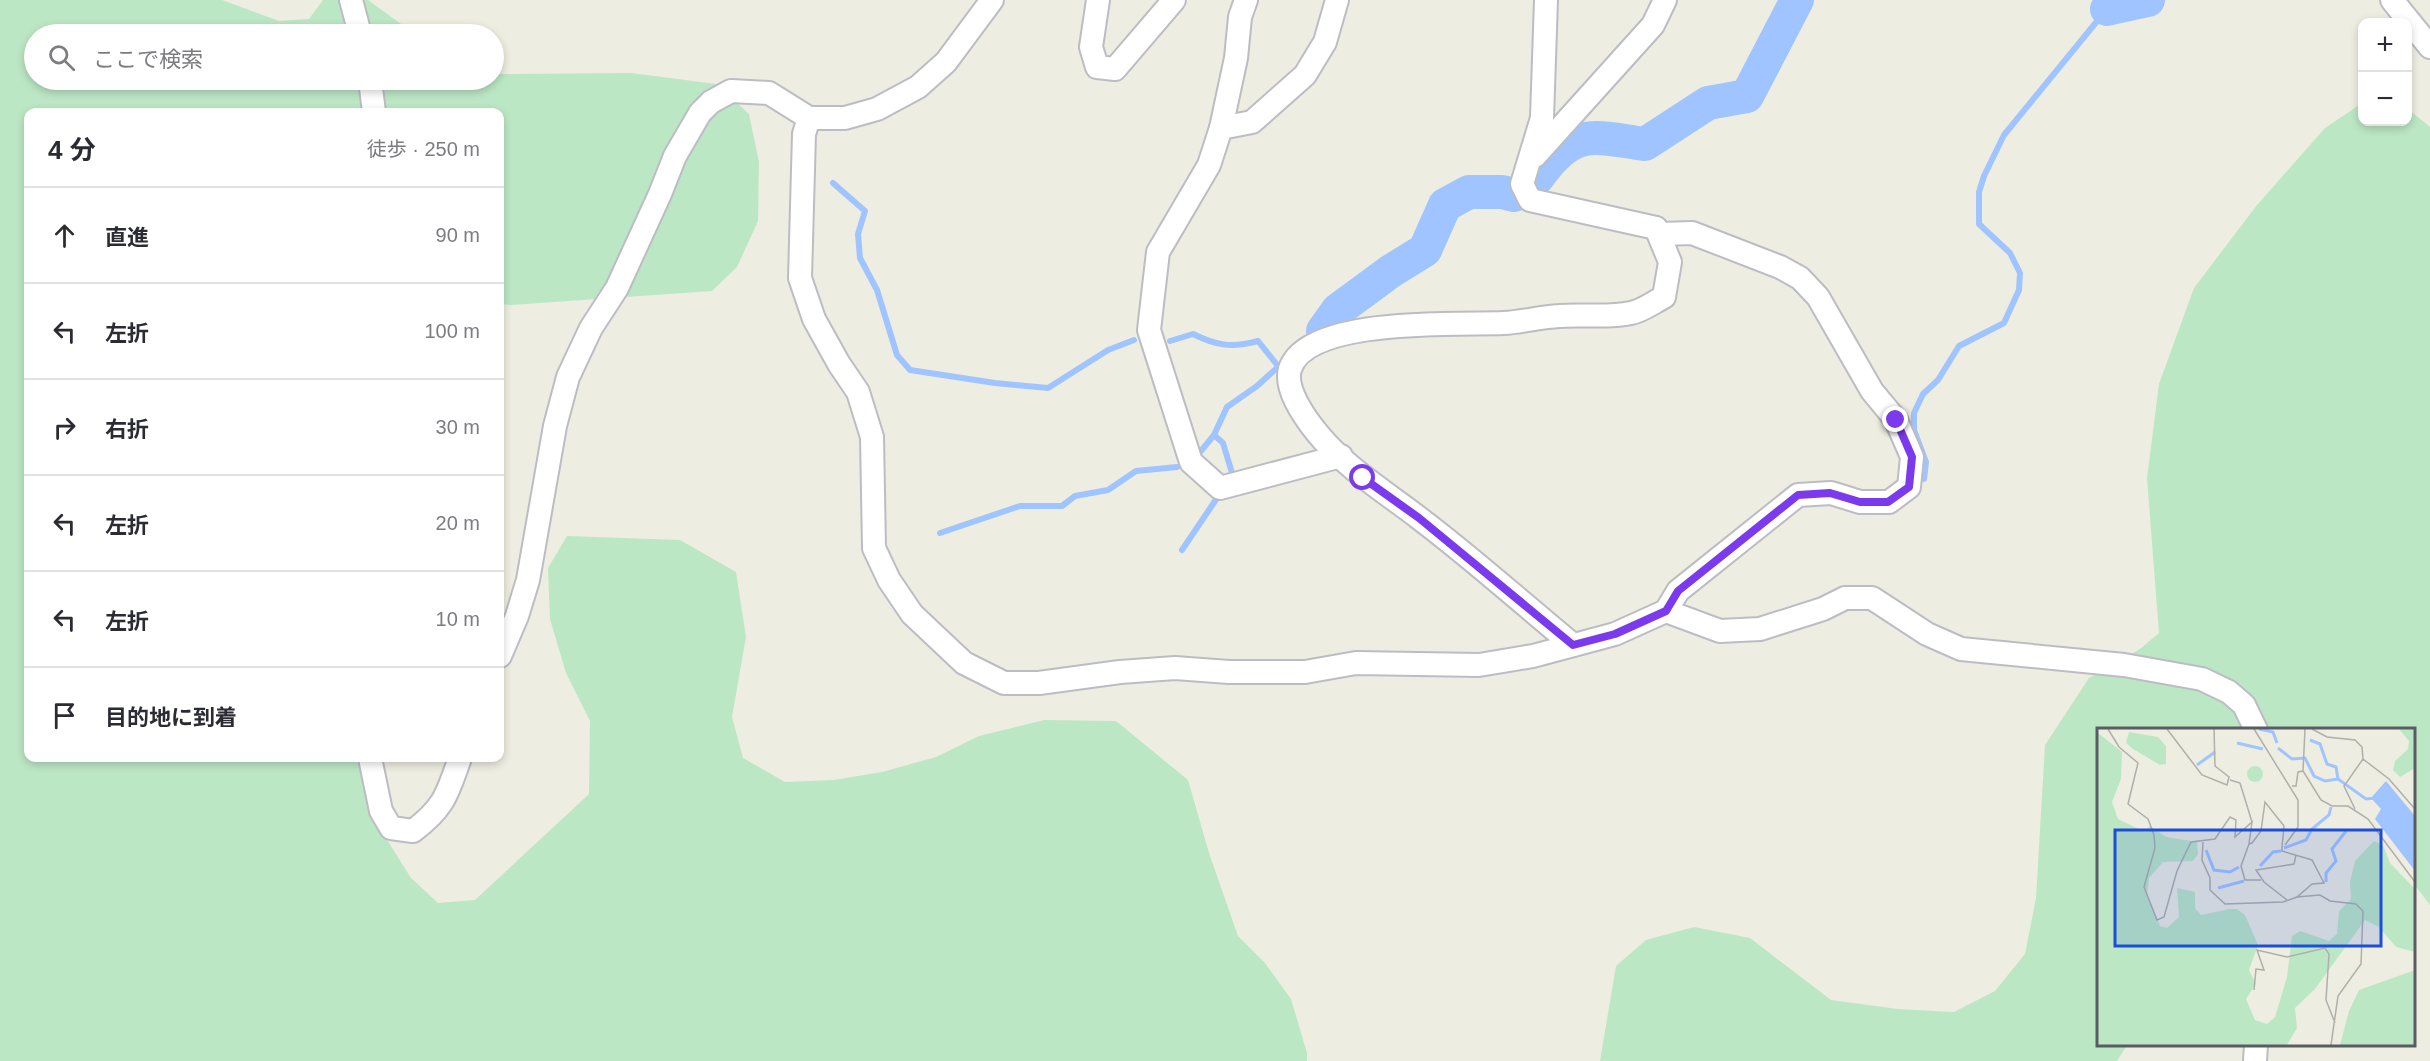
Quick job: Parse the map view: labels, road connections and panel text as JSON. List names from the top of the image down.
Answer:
{
  "page": {
    "map_buttons": ["+", "−"],
    "search": "ここで検索",
    "heading": ["4 分", "徒歩 · 250 m"],
    "list": [
      ["直進", "90 m"],
      ["左折", "100 m"],
      ["右折", "30 m"],
      ["左折", "20 m"],
      ["左折", "10 m"],
      "目的地に到着"
    ]
  }
}
